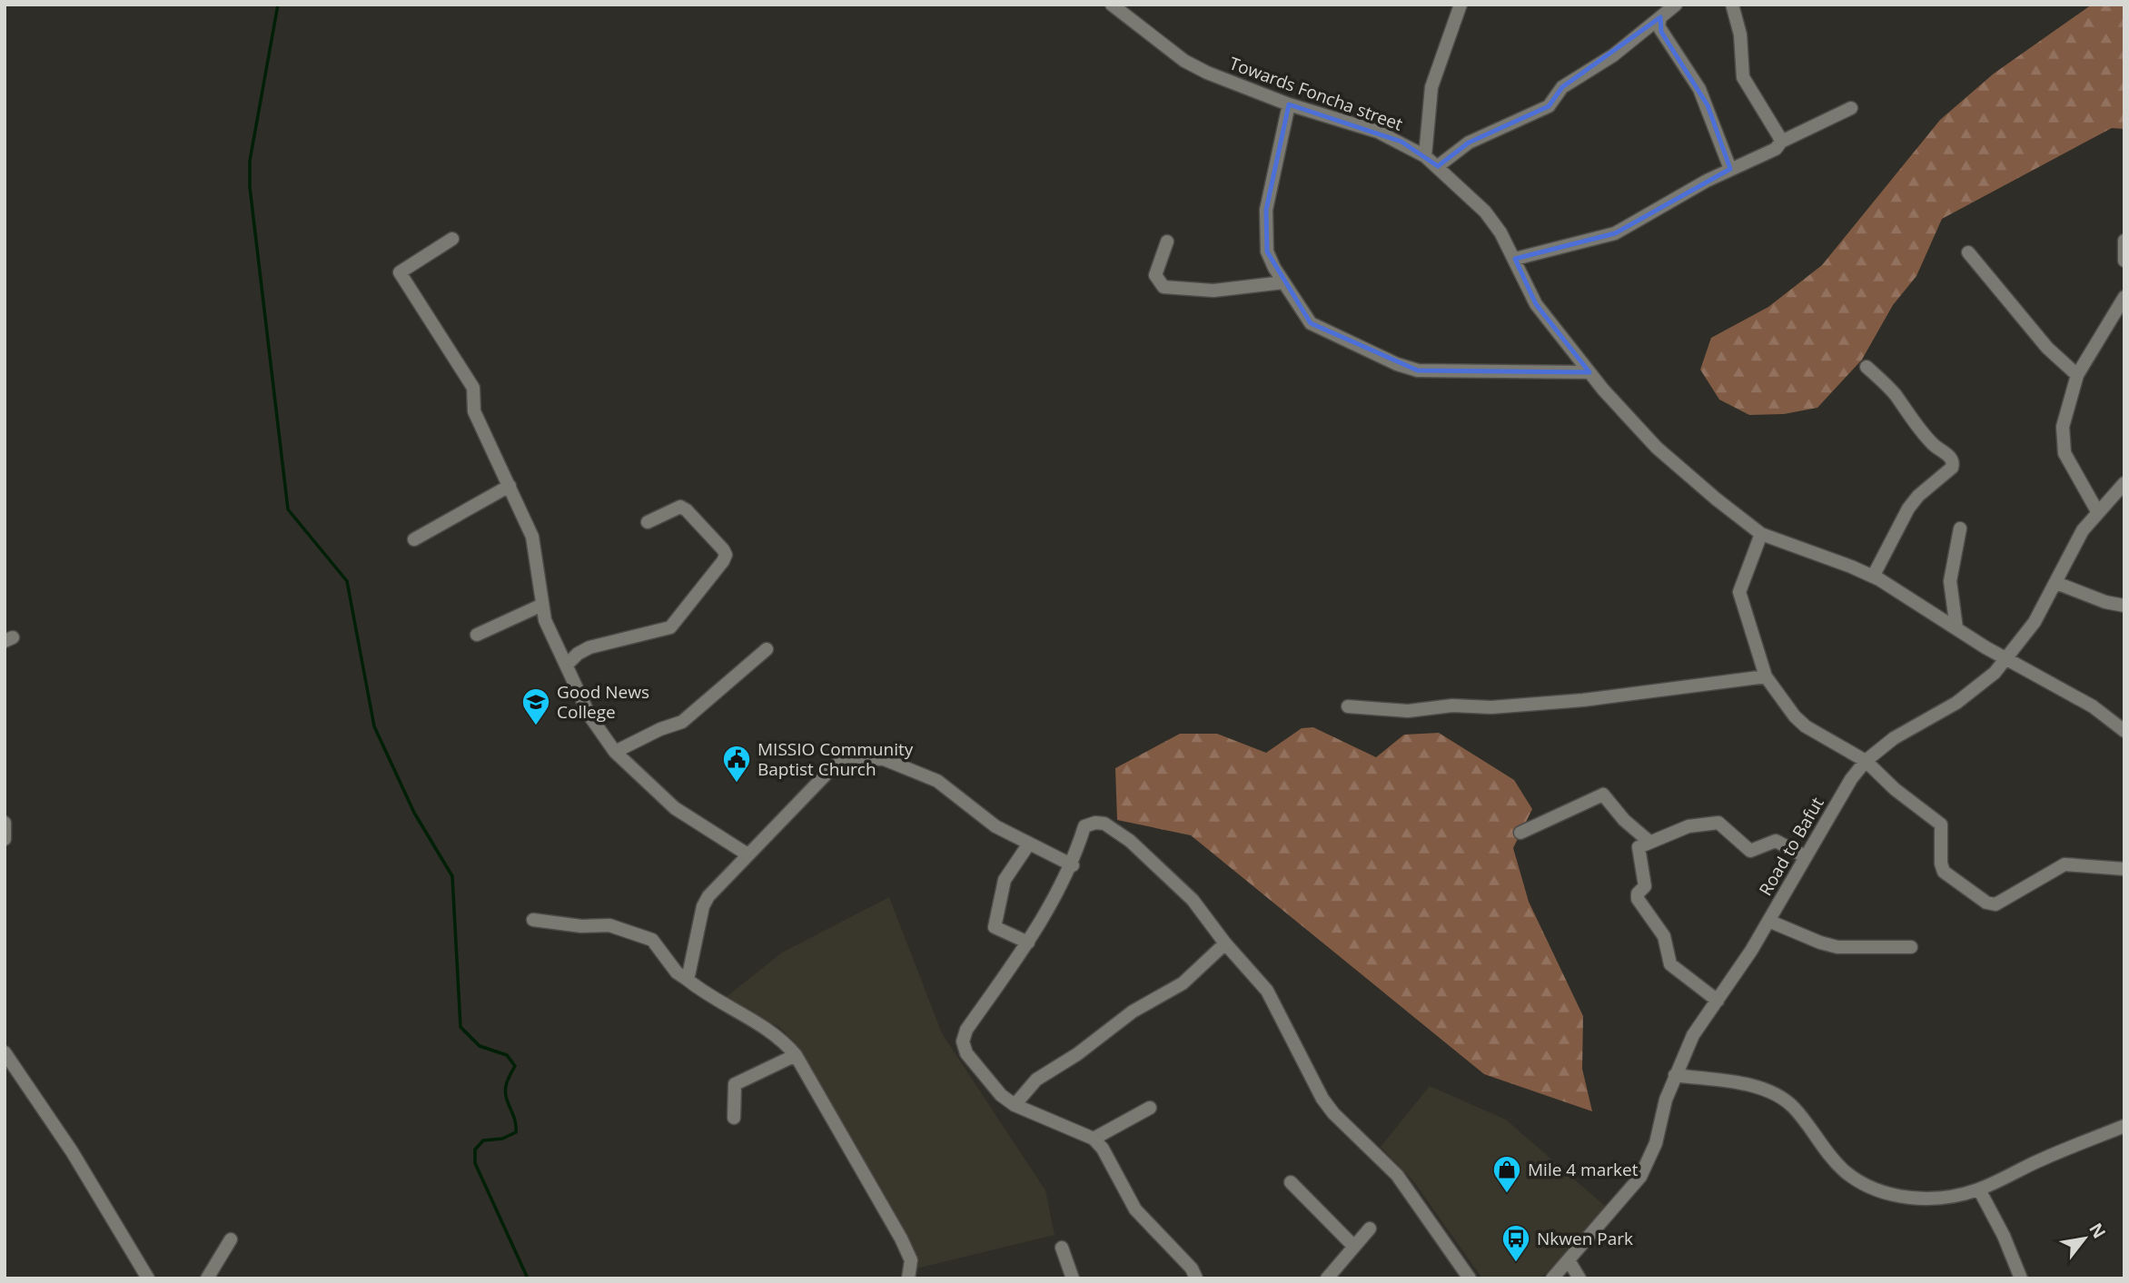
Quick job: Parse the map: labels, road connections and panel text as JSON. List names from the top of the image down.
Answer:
{
  "streets": {
    "street": ["Towards Foncha street", "Road to Bafut"]
  },
  "crossings": [
    ["Towards Foncha street", "Road to Bafut"]
  ],
  "places": {
    "school or university": ["Good News College"],
    "public building": ["MISSIO Community Baptist Church"],
    "shop": ["Mile 4 market"],
    "bus stop": ["Nkwen Park"]
  },
  "north": "top right"
}
